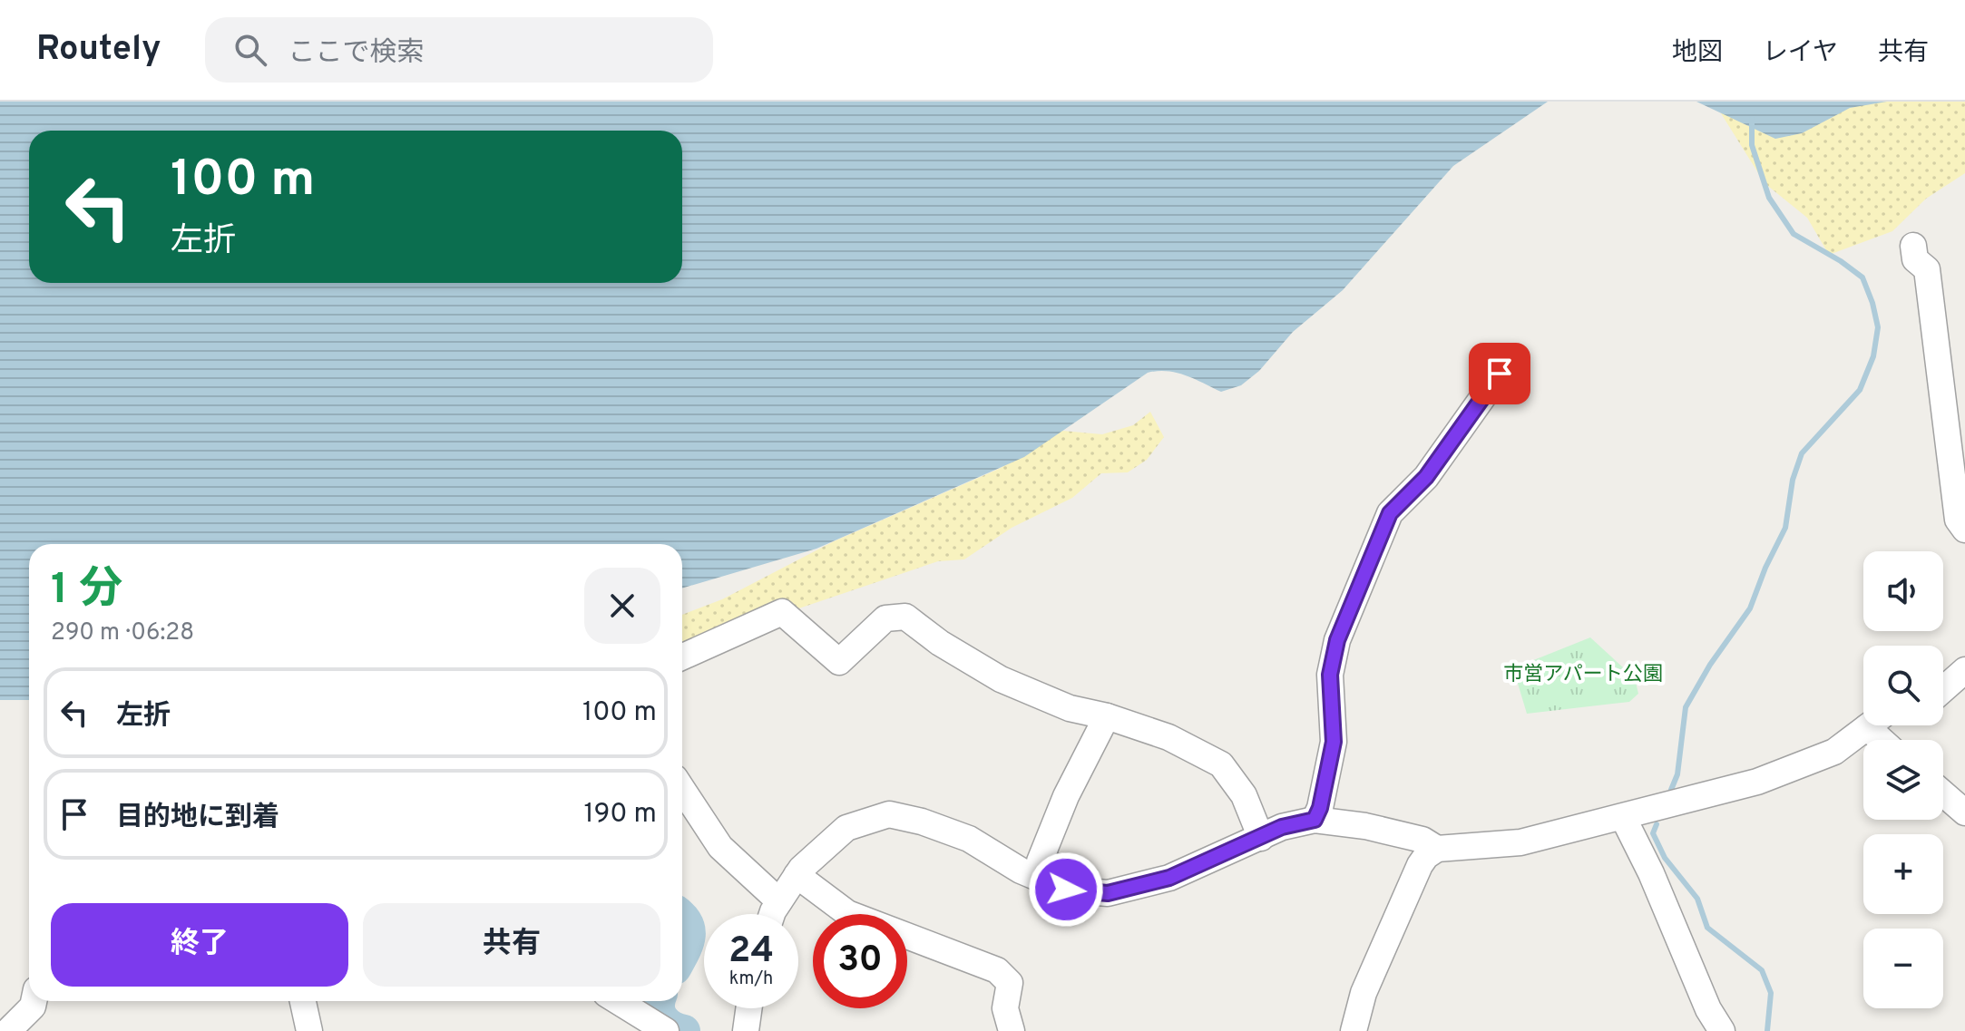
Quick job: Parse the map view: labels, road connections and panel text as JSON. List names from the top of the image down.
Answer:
{
  "parks": ["市営アパート公園"],
  "page": {
    "header": "Routely",
    "search": "ここで検索",
    "nav": ["地図", "レイヤ", "共有"],
    "turn": ["100 m", "左折"],
    "heading": ["1 分", "290 m · 06:28"],
    "map_buttons": ["+", "−"],
    "list": [
      {
        "name": "左折",
        "value": "100 m"
      },
      {
        "name": "目的地に到着",
        "value": "190 m"
      }
    ],
    "buttons": ["終了", "共有"],
    "speed": "24 km/h",
    "limit": "30"
  }
}
